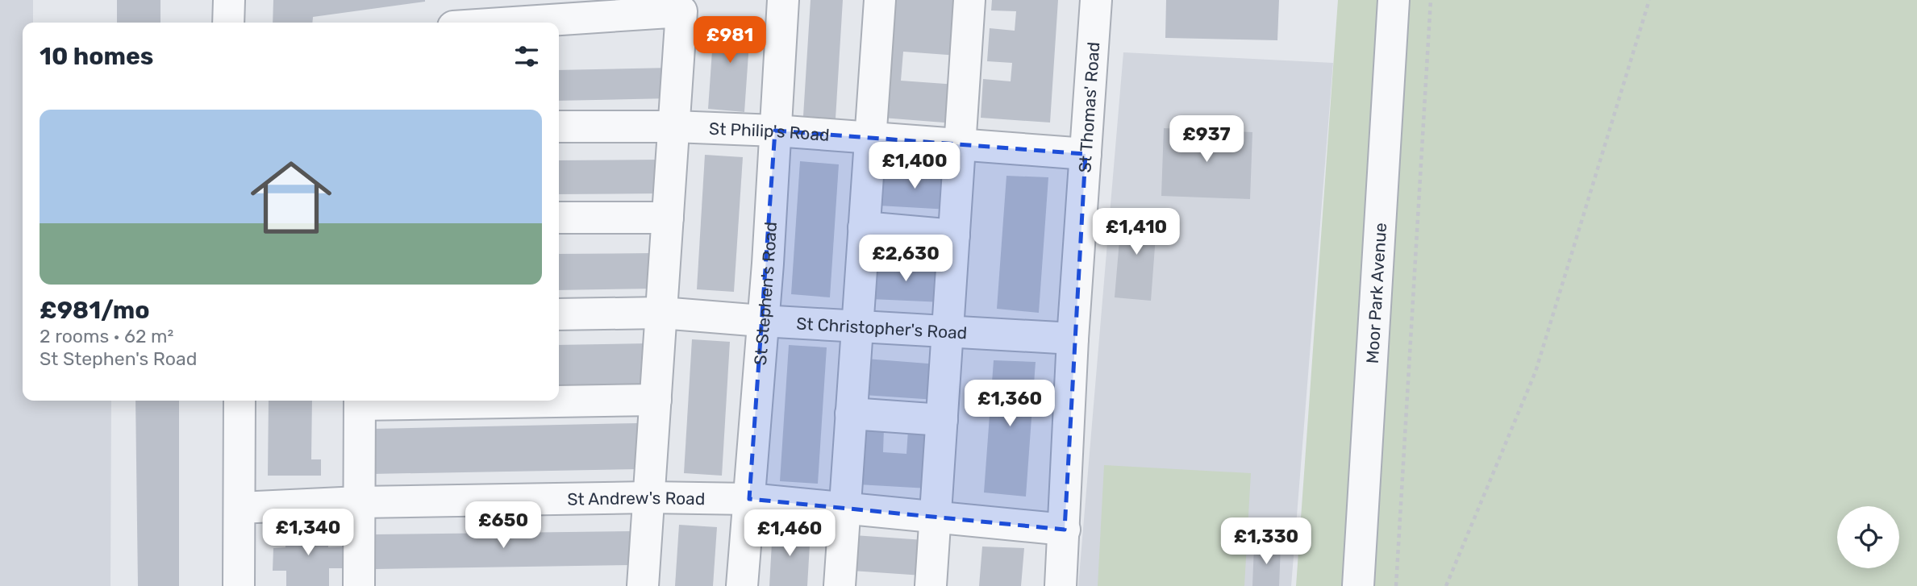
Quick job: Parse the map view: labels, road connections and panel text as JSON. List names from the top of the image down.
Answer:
{
  "streets": {
    "street": [
      "St Thomas' Road",
      "St Philip's Road",
      "St Stephen's Road",
      "Moor Park Avenue",
      "St Christopher's Road",
      "St Andrew's Road"
    ]
  },
  "crossings": [
    ["St Thomas' Road", "St Philip's Road"],
    ["St Thomas' Road", "St Christopher's Road"],
    ["St Thomas' Road", "St Andrew's Road"],
    ["St Philip's Road", "St Stephen's Road"],
    ["St Stephen's Road", "St Christopher's Road"],
    ["St Stephen's Road", "St Andrew's Road"]
  ],
  "page": {
    "price": [
      "£981",
      "£937",
      "£1,400",
      "£1,410",
      "£2,630",
      "£1,360",
      "£650",
      "£1,340",
      "£1,460",
      "£1,330"
    ],
    "heading": "10 homes",
    "list": [
      {
        "name": "£981/mo",
        "note": "2 rooms · 62 m² · St Stephen's Road"
      }
    ]
  }
}
